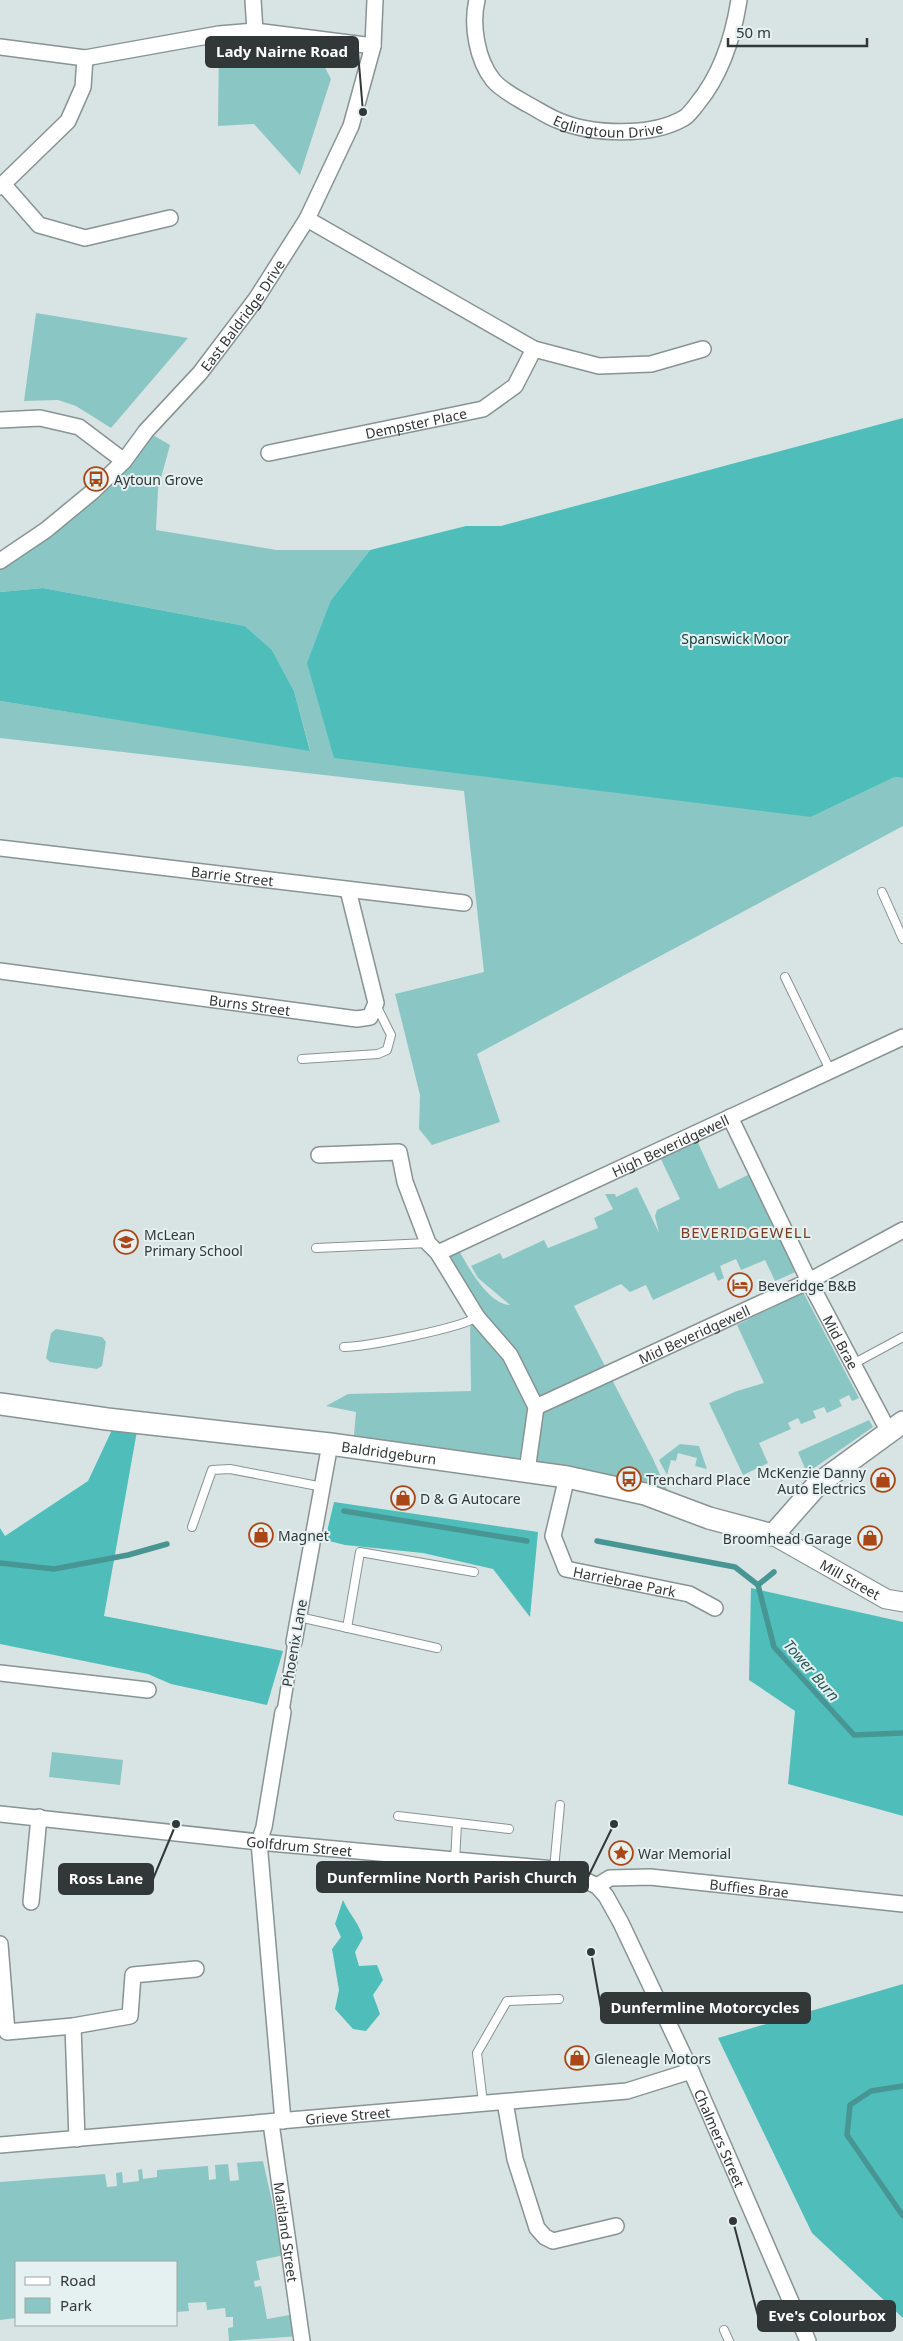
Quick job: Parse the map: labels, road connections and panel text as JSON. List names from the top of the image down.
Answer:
{
  "streets": {
    "main road": ["Baldridgeburn"],
    "street": [
      "Eglingtoun Drive",
      "East Baldridge Drive",
      "Dempster Place",
      "Barrie Street",
      "Burns Street",
      "High Beveridgewell",
      "Mid Beveridgewell",
      "Mid Brae",
      "Mill Street",
      "Harriebrae Park",
      "Phoenix Lane",
      "Golfdrum Street",
      "Buffies Brae",
      "Grieve Street",
      "Chalmers Street",
      "Maitland Street"
    ]
  },
  "crossings": [
    ["High Beveridgewell", "Mid Brae"],
    ["Mid Beveridgewell", "Mid Brae"],
    ["Baldridgeburn", "Mill Street"],
    ["Baldridgeburn", "Harriebrae Park"],
    ["Baldridgeburn", "Phoenix Lane"],
    ["Phoenix Lane", "Golfdrum Street"],
    ["Phoenix Lane", "Maitland Street"],
    ["Golfdrum Street", "Buffies Brae"],
    ["Golfdrum Street", "Chalmers Street"],
    ["Golfdrum Street", "Maitland Street"],
    ["Buffies Brae", "Chalmers Street"],
    ["Grieve Street", "Chalmers Street"],
    ["Grieve Street", "Maitland Street"]
  ],
  "districts": ["BEVERIDGEWELL"],
  "water": ["Tower Burn"],
  "parks": ["Spanswick Moor"],
  "places": {
    "other": [
      "Lady Nairne Road",
      "Ross Lane",
      "Dunfermline North Parish Church",
      "Dunfermline Motorcycles",
      "Eve's Colourbox"
    ],
    "bus stop": ["Aytoun Grove", "Trenchard Place"],
    "school or university": ["McLean Primary School"],
    "hotel": ["Beveridge B&B"],
    "shop": [
      "McKenzie Danny Auto Electrics",
      "D & G Autocare",
      "Magnet",
      "Broomhead Garage",
      "Gleneagle Motors"
    ],
    "place": ["War Memorial"]
  },
  "legend": ["Road", "Park"],
  "scale_bar": "50 m"
}
